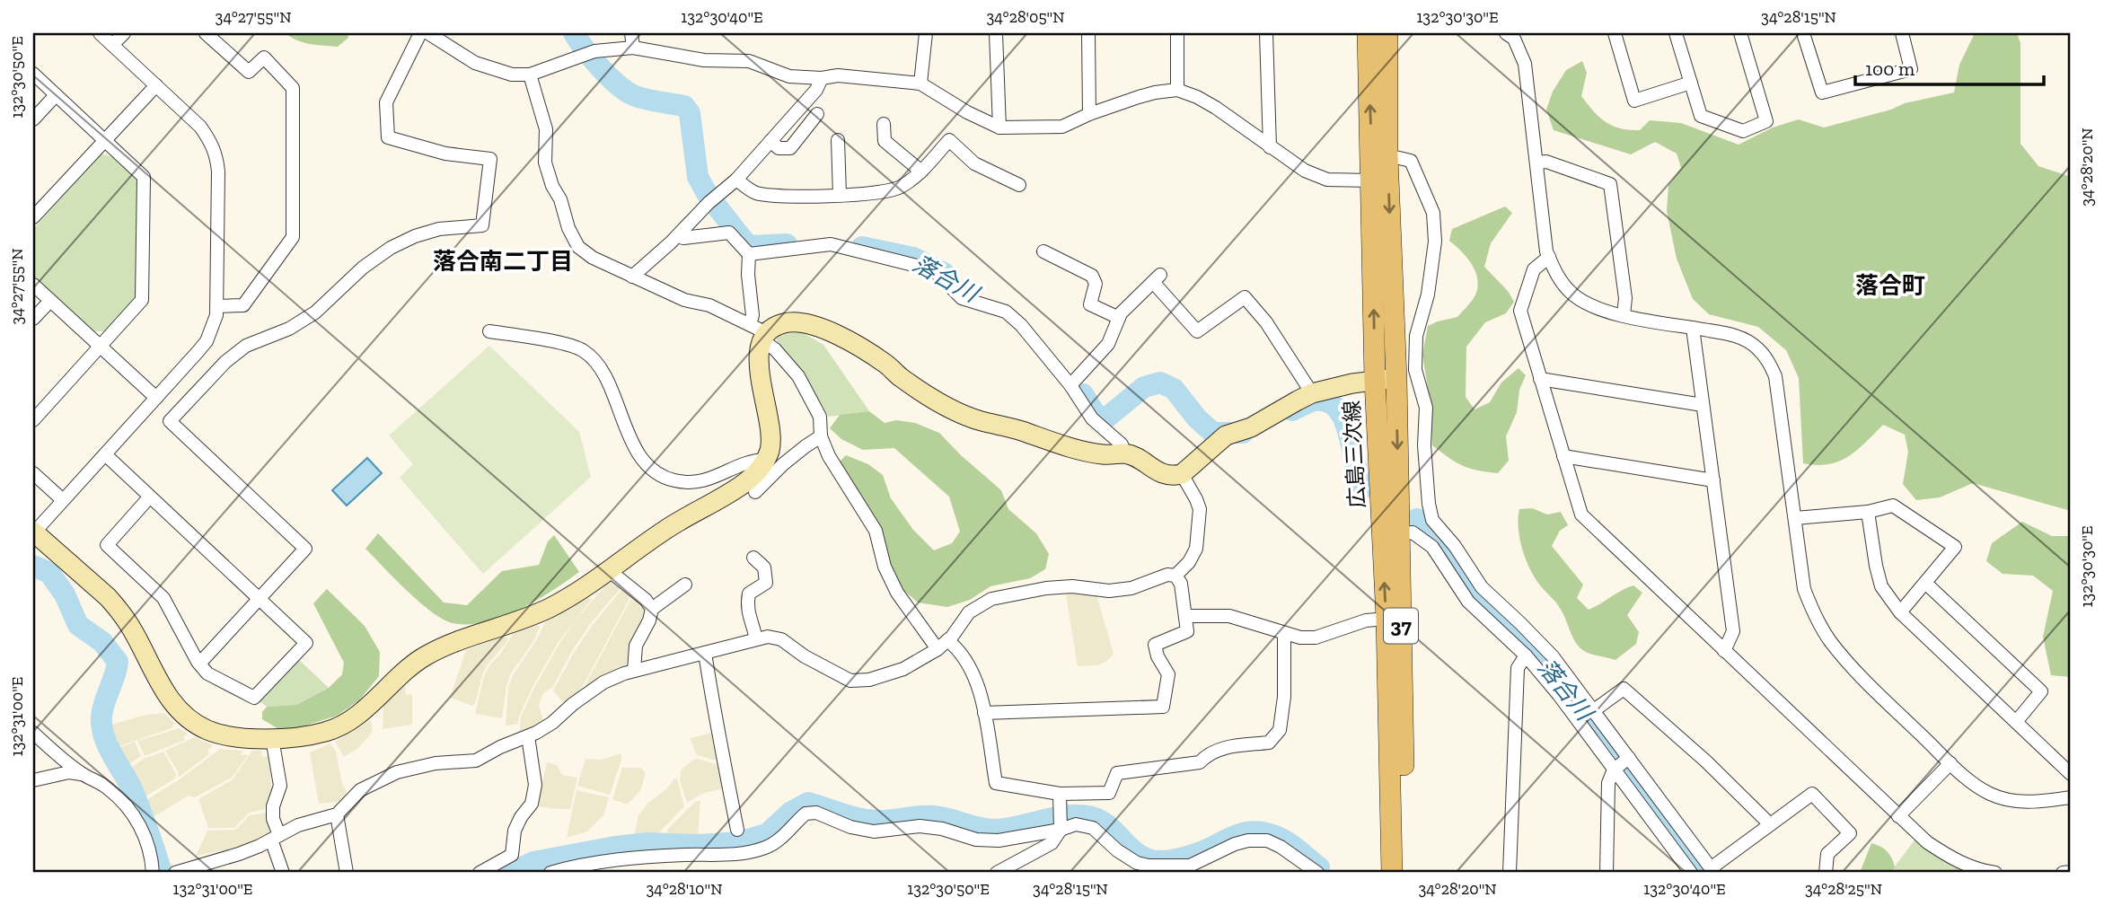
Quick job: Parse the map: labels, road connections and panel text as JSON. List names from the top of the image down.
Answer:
{
  "streets": {
    "main road": ["広島三次線", "37"]
  },
  "districts": ["落合南二丁目", "落合町"],
  "water": ["落合川"],
  "scale_bar": "100 m",
  "coordinates": [
    "34°27'55\"N",
    "132°30'40\"E",
    "34°28'05\"N",
    "132°30'30\"E",
    "34°28'15\"N",
    "132°30'50\"E",
    "34°28'20\"N",
    "132°31'00\"E",
    "34°28'10\"N",
    "34°28'25\"N"
  ]
}
